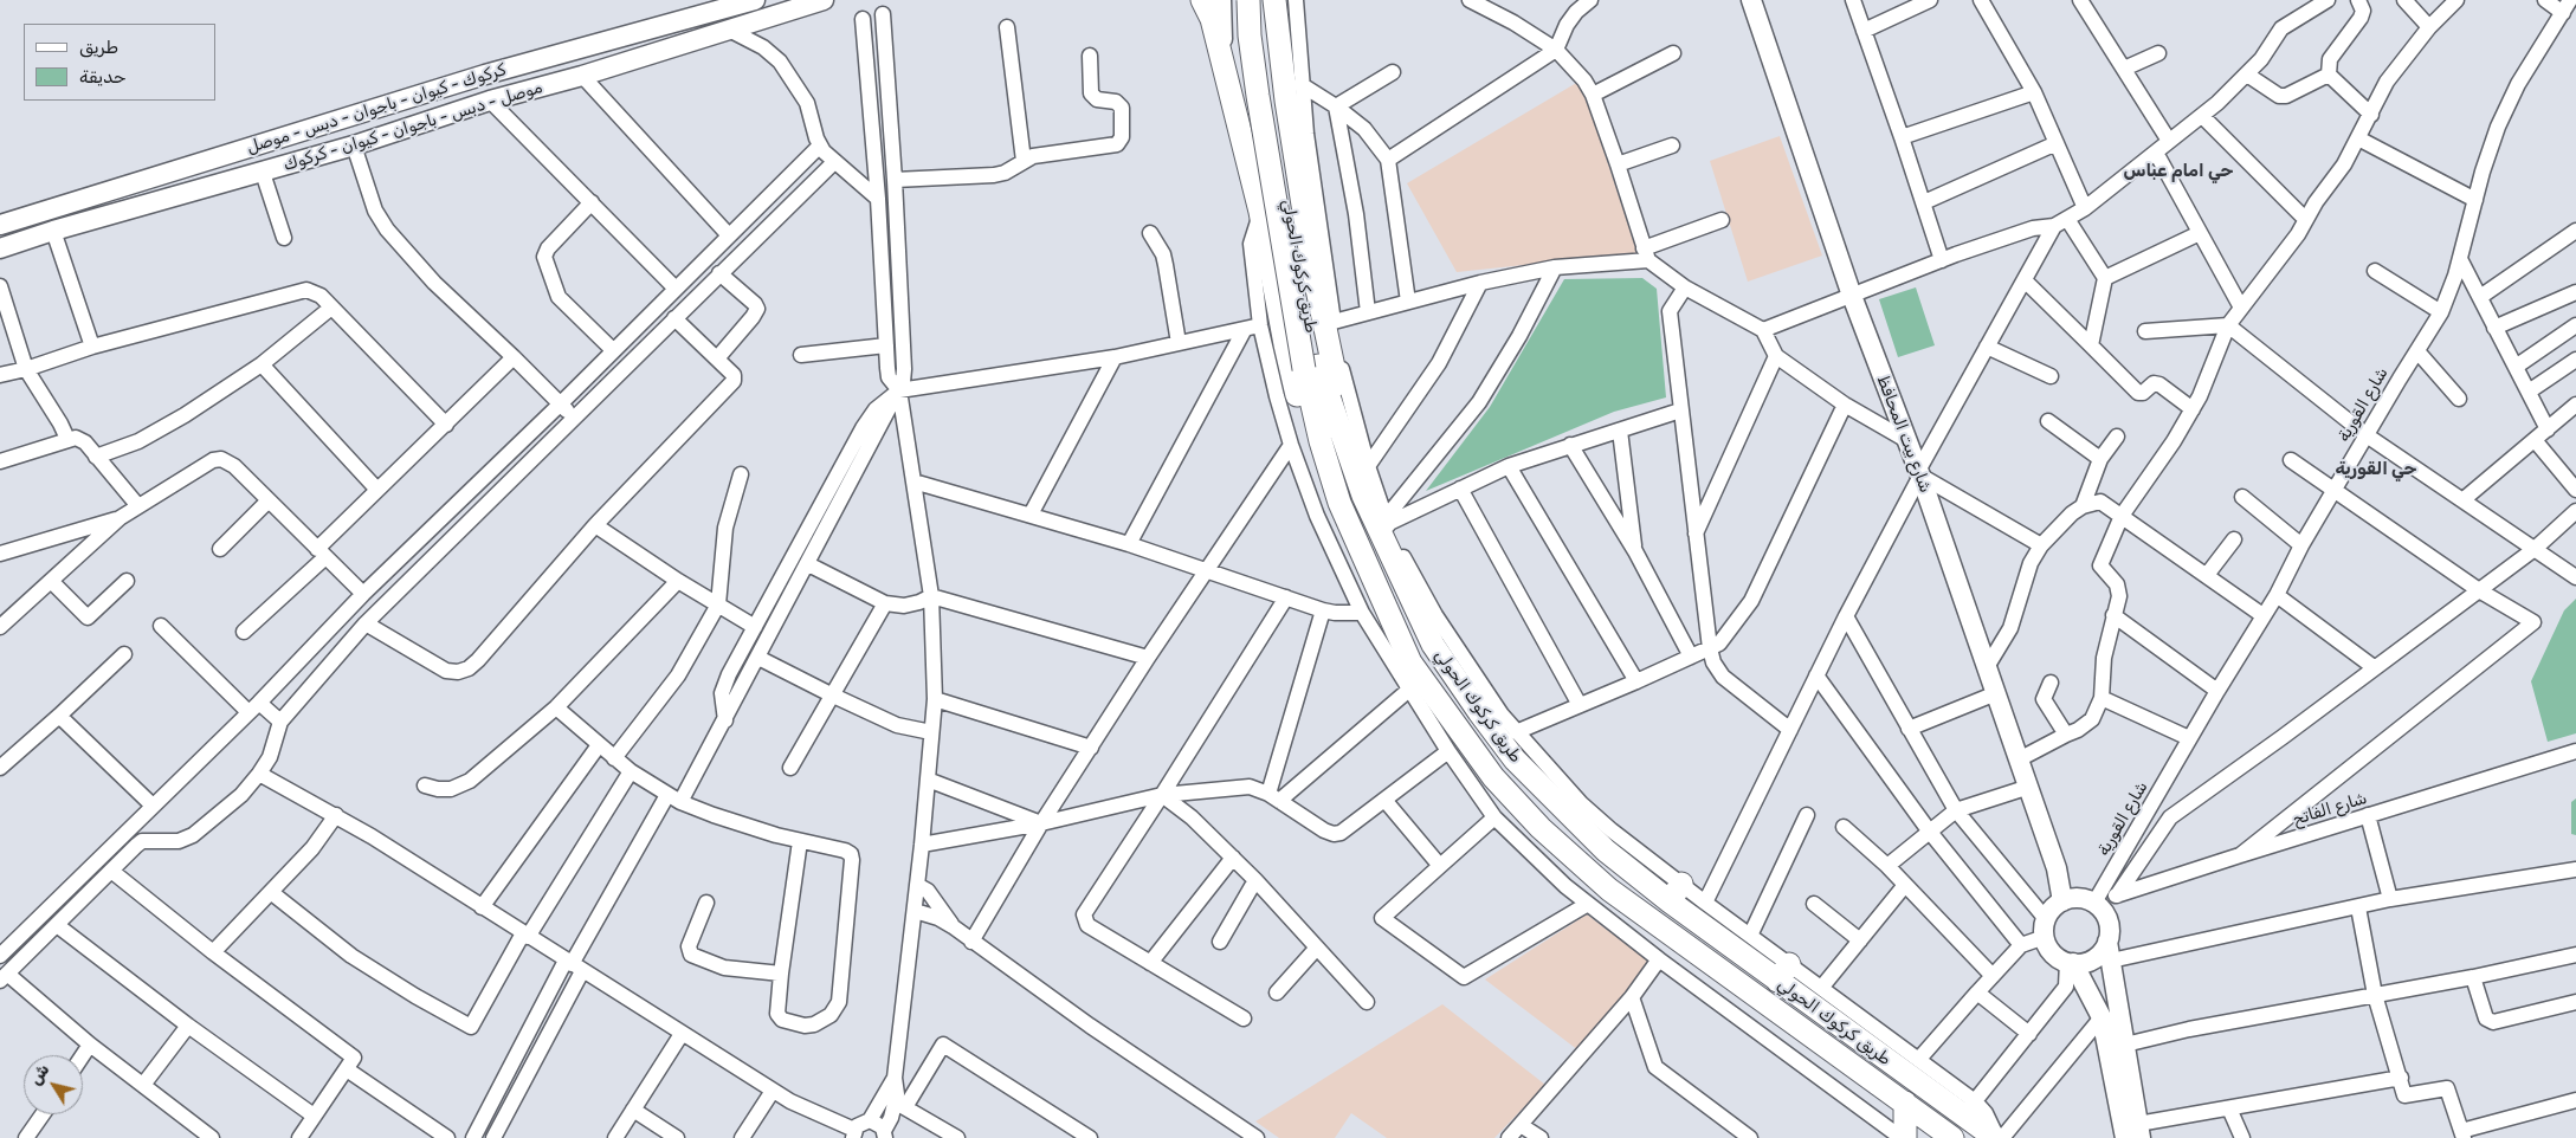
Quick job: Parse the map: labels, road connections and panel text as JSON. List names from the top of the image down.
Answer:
{
  "streets": {
    "highway": ["طريق كركوك الحولي"],
    "main road": ["كركوك - كيوان - باجوان - دبس - موصل", "موصل - دبس - باجوان - كيوان - كركوك", "شارع بيت المحافظ"],
    "street": ["شارع القورية", "شارع الفاتح"]
  },
  "crossings": [
    ["شارع القورية", "شارع بيت المحافظ"],
    ["شارع القورية", "شارع الفاتح"],
    ["شارع بيت المحافظ", "شارع الفاتح"]
  ],
  "districts": ["حي امام عباس", "حي القورية"],
  "legend": ["طريق", "حديقة"],
  "north": "top left"
}
